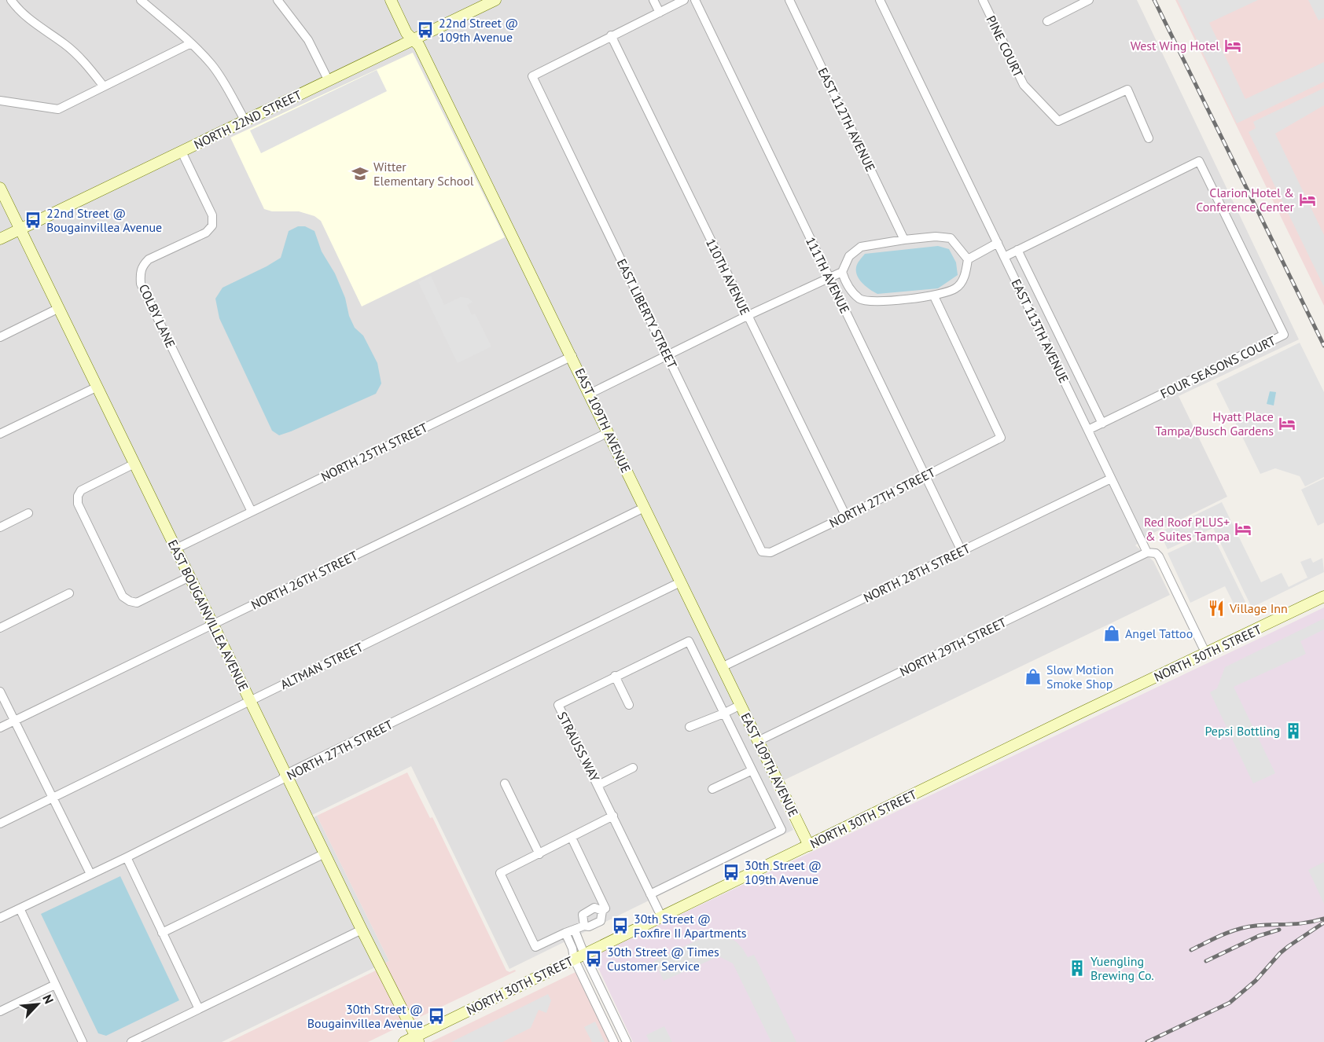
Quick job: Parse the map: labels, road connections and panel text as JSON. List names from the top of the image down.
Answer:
{
  "streets": {
    "street": [
      "PINE COURT",
      "NORTH 22ND STREET",
      "EAST 112TH AVENUE",
      "111TH AVENUE",
      "110TH AVENUE",
      "EAST LIBERTY STREET",
      "COLBY LANE",
      "EAST 113TH AVENUE",
      "FOUR SEASONS COURT",
      "EAST 109TH AVENUE",
      "NORTH 25TH STREET",
      "NORTH 27TH STREET",
      "NORTH 28TH STREET",
      "NORTH 26TH STREET",
      "EAST BOUGAINVILLEA AVENUE",
      "NORTH 29TH STREET",
      "NORTH 30TH STREET",
      "ALTMAN STREET",
      "STRAUSS WAY"
    ]
  },
  "crossings": [
    ["NORTH 22ND STREET", "COLBY LANE"],
    ["NORTH 22ND STREET", "EAST 109TH AVENUE"],
    ["NORTH 22ND STREET", "EAST BOUGAINVILLEA AVENUE"],
    ["111TH AVENUE", "NORTH 27TH STREET"],
    ["111TH AVENUE", "NORTH 28TH STREET"],
    ["110TH AVENUE", "EAST LIBERTY STREET"],
    ["110TH AVENUE", "NORTH 27TH STREET"],
    ["EAST LIBERTY STREET", "NORTH 27TH STREET"],
    ["COLBY LANE", "NORTH 25TH STREET"],
    ["EAST 113TH AVENUE", "FOUR SEASONS COURT"],
    ["EAST 113TH AVENUE", "NORTH 28TH STREET"],
    ["EAST 113TH AVENUE", "NORTH 29TH STREET"],
    ["EAST 113TH AVENUE", "NORTH 30TH STREET"],
    ["EAST 109TH AVENUE", "NORTH 25TH STREET"],
    ["EAST 109TH AVENUE", "NORTH 27TH STREET"],
    ["EAST 109TH AVENUE", "NORTH 28TH STREET"],
    ["EAST 109TH AVENUE", "NORTH 26TH STREET"],
    ["EAST 109TH AVENUE", "NORTH 29TH STREET"],
    ["EAST 109TH AVENUE", "NORTH 30TH STREET"],
    ["EAST 109TH AVENUE", "ALTMAN STREET"],
    ["NORTH 25TH STREET", "EAST BOUGAINVILLEA AVENUE"],
    ["NORTH 27TH STREET", "EAST BOUGAINVILLEA AVENUE"],
    ["NORTH 26TH STREET", "EAST BOUGAINVILLEA AVENUE"],
    ["EAST BOUGAINVILLEA AVENUE", "NORTH 30TH STREET"],
    ["EAST BOUGAINVILLEA AVENUE", "ALTMAN STREET"],
    ["NORTH 30TH STREET", "STRAUSS WAY"]
  ],
  "places": {
    "bus stop": [
      "22nd Street @ 109th Avenue",
      "22nd Street @ Bougainvillea Avenue",
      "30th Street @ 109th Avenue",
      "30th Street @ Foxfire II Apartments",
      "30th Street @ Times Customer Service",
      "30th Street @ Bougainvillea Avenue"
    ],
    "hotel": [
      "West Wing Hotel",
      "Clarion Hotel & Conference Center",
      "Hyatt Place Tampa/Busch Gardens",
      "Red Roof PLUS+ & Suites Tampa"
    ],
    "school or university": ["Witter Elementary School"],
    "restaurant": ["Village Inn"],
    "shop": ["Angel Tattoo", "Slow Motion Smoke Shop"],
    "building": ["Pepsi Bottling", "Yuengling Brewing Co."]
  },
  "north": "top right"
}
